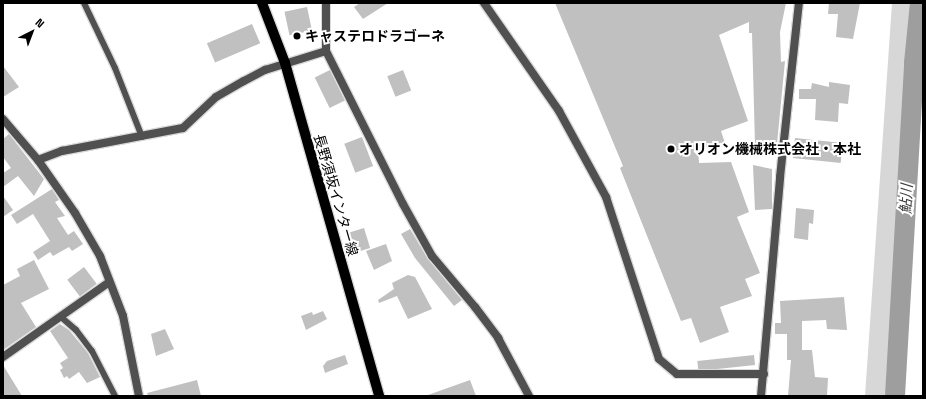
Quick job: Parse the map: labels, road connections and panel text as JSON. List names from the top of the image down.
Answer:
{
  "streets": {
    "main road": ["長野須坂インター線"]
  },
  "water": ["鮎川"],
  "places": ["キャステロドラゴーネ", "オリオン機械株式会社・本社"],
  "north": "top right"
}
